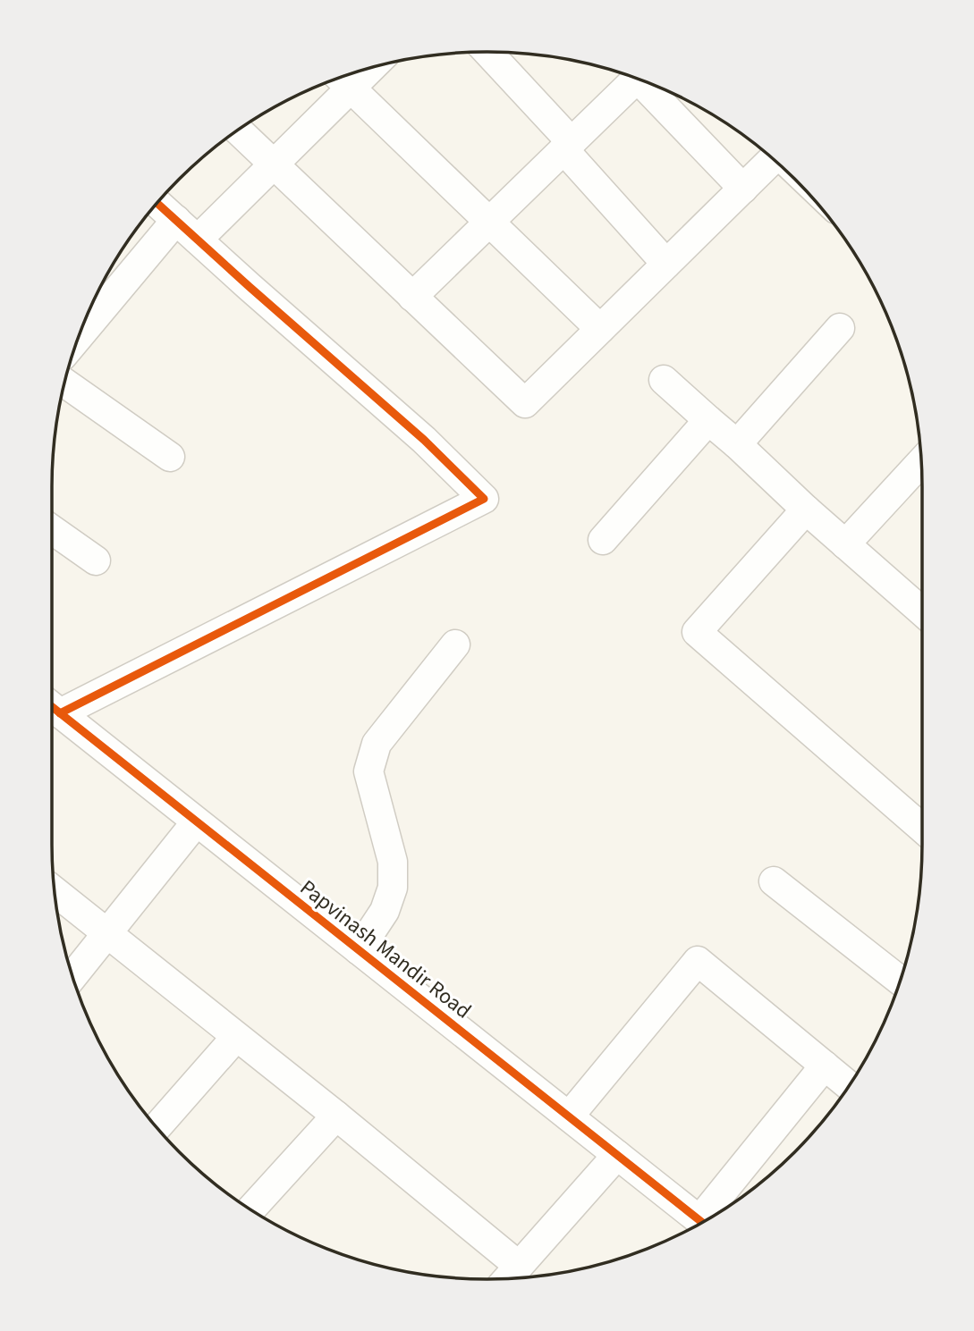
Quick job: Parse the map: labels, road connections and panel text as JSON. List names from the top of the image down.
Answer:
{
  "streets": {
    "street": ["Papvinash Mandir Road"]
  }
}
